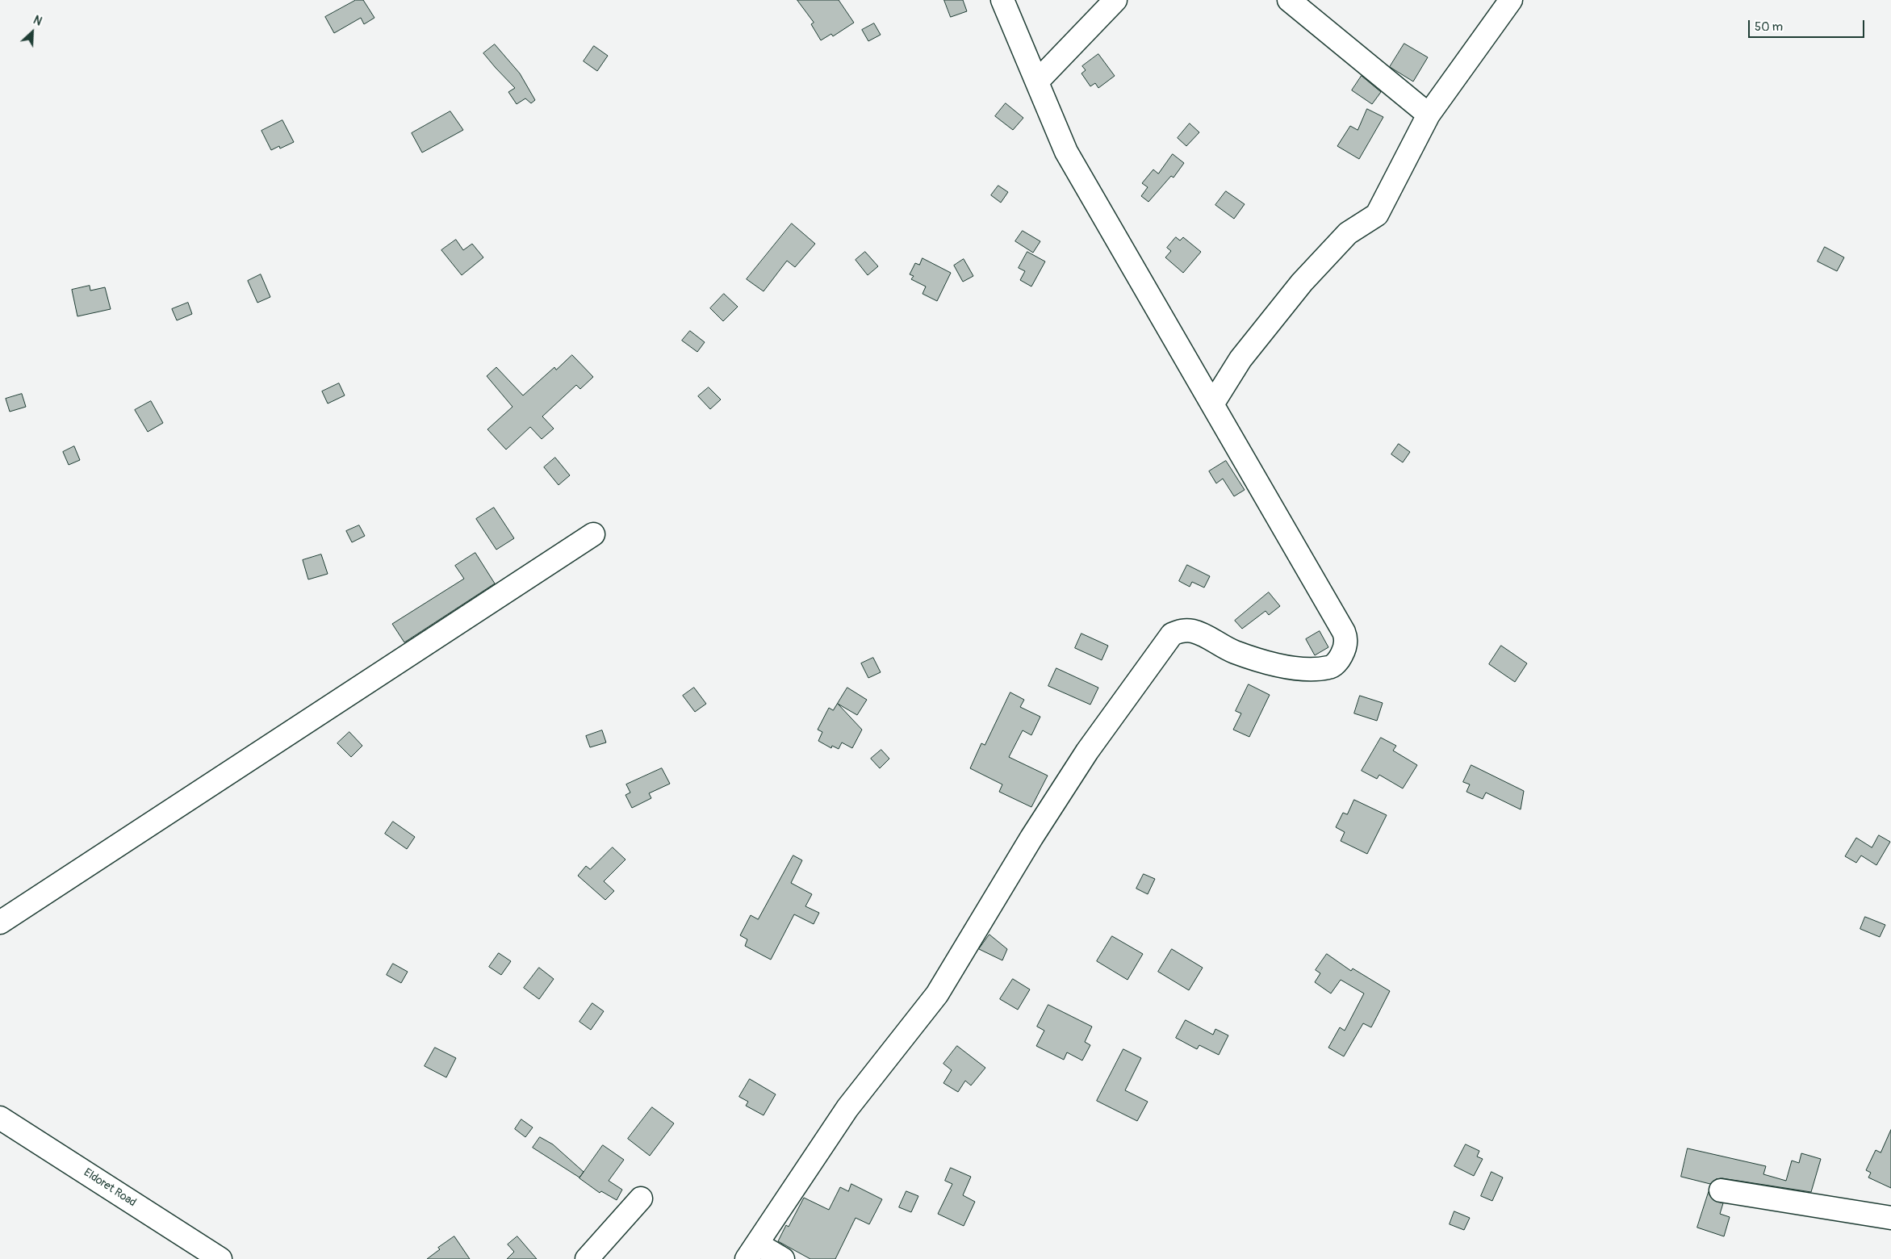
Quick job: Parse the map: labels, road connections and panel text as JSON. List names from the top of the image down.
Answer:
{
  "streets": {
    "main road": ["Eldoret Road"]
  },
  "scale_bar": "50 m",
  "north": "top right"
}
